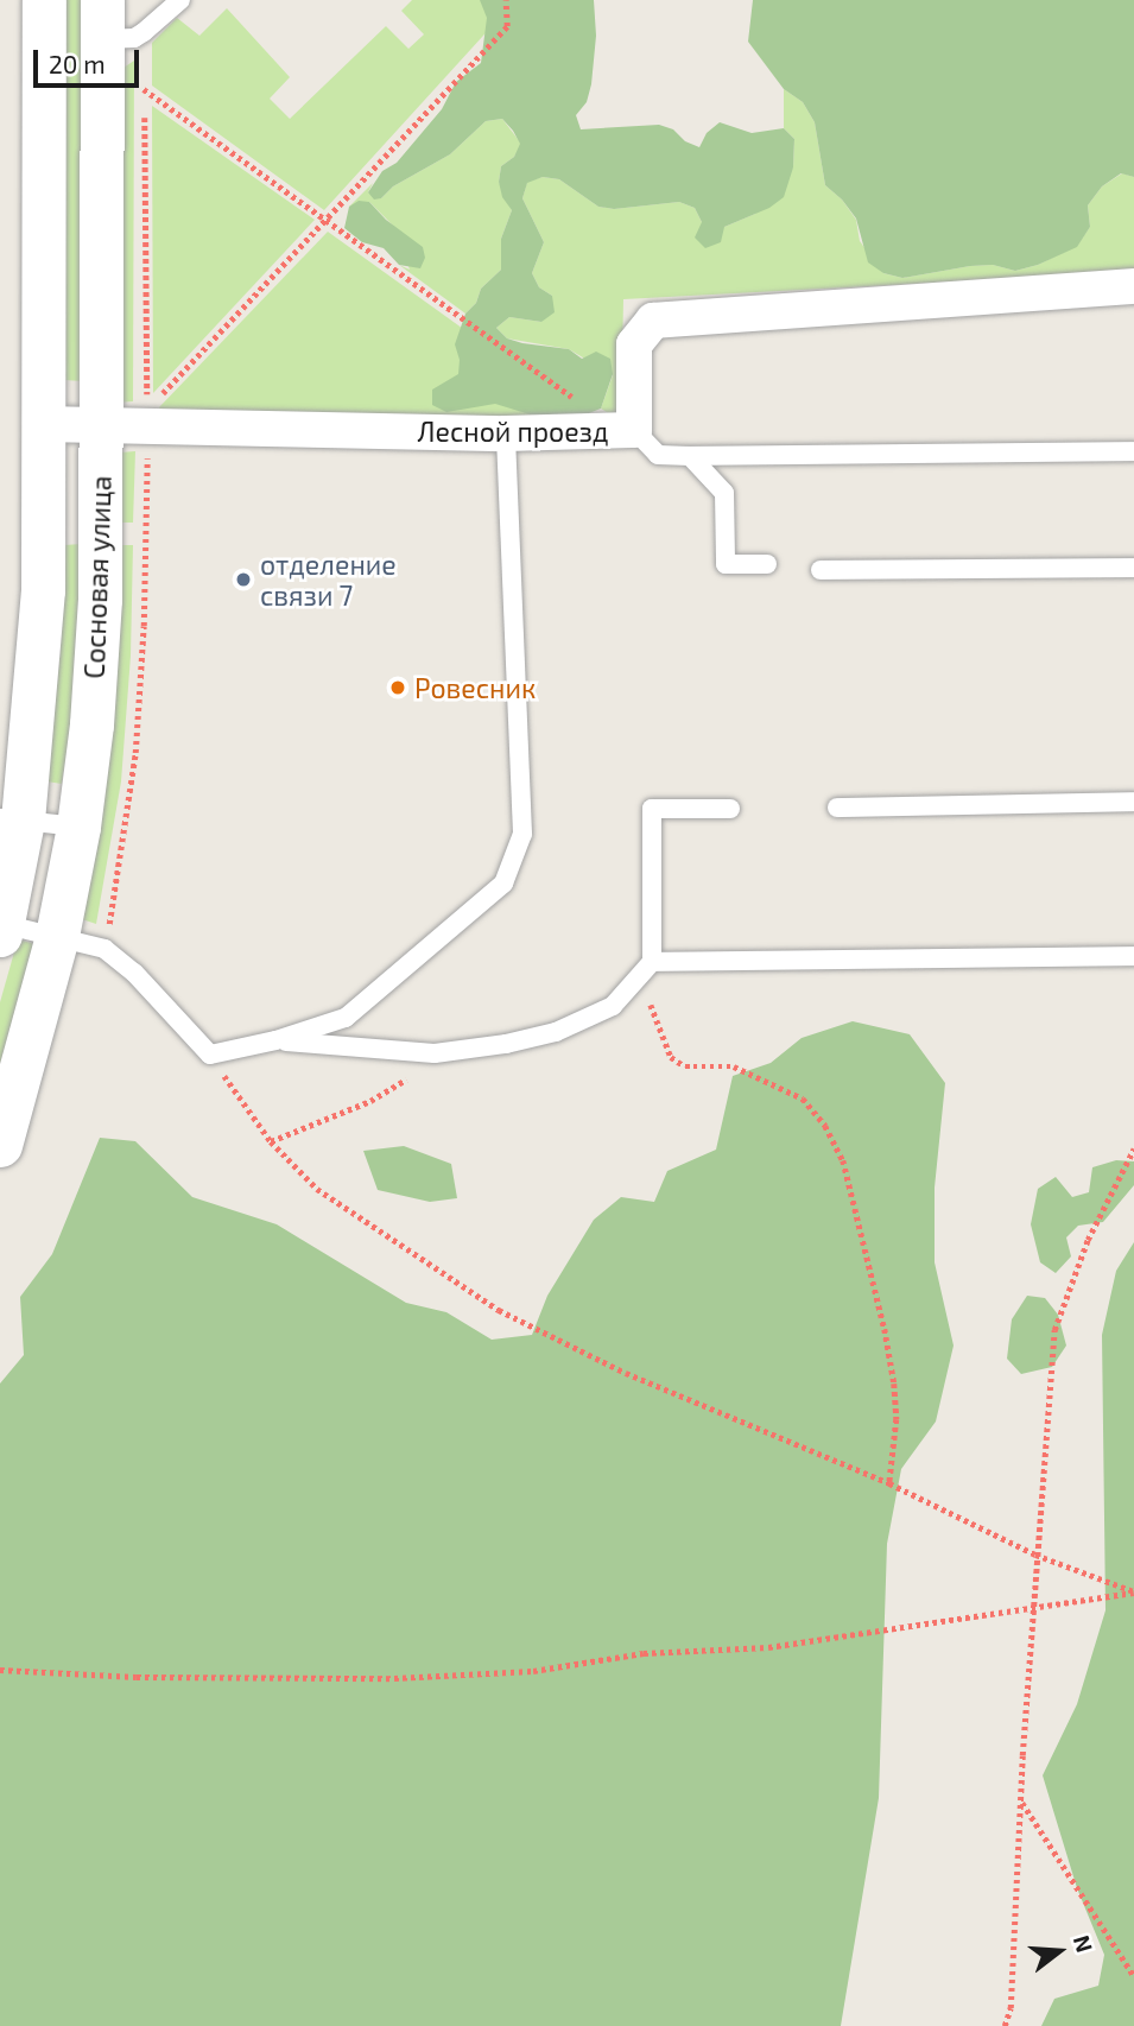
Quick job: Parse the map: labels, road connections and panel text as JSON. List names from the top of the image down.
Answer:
{
  "streets": {
    "street": ["Лесной проезд", "Сосновая улица"]
  },
  "crossings": [
    ["Лесной проезд", "Сосновая улица"]
  ],
  "places": ["отделение связи 7", "Ровесник"],
  "scale_bar": "20 m",
  "north": "right"
}
